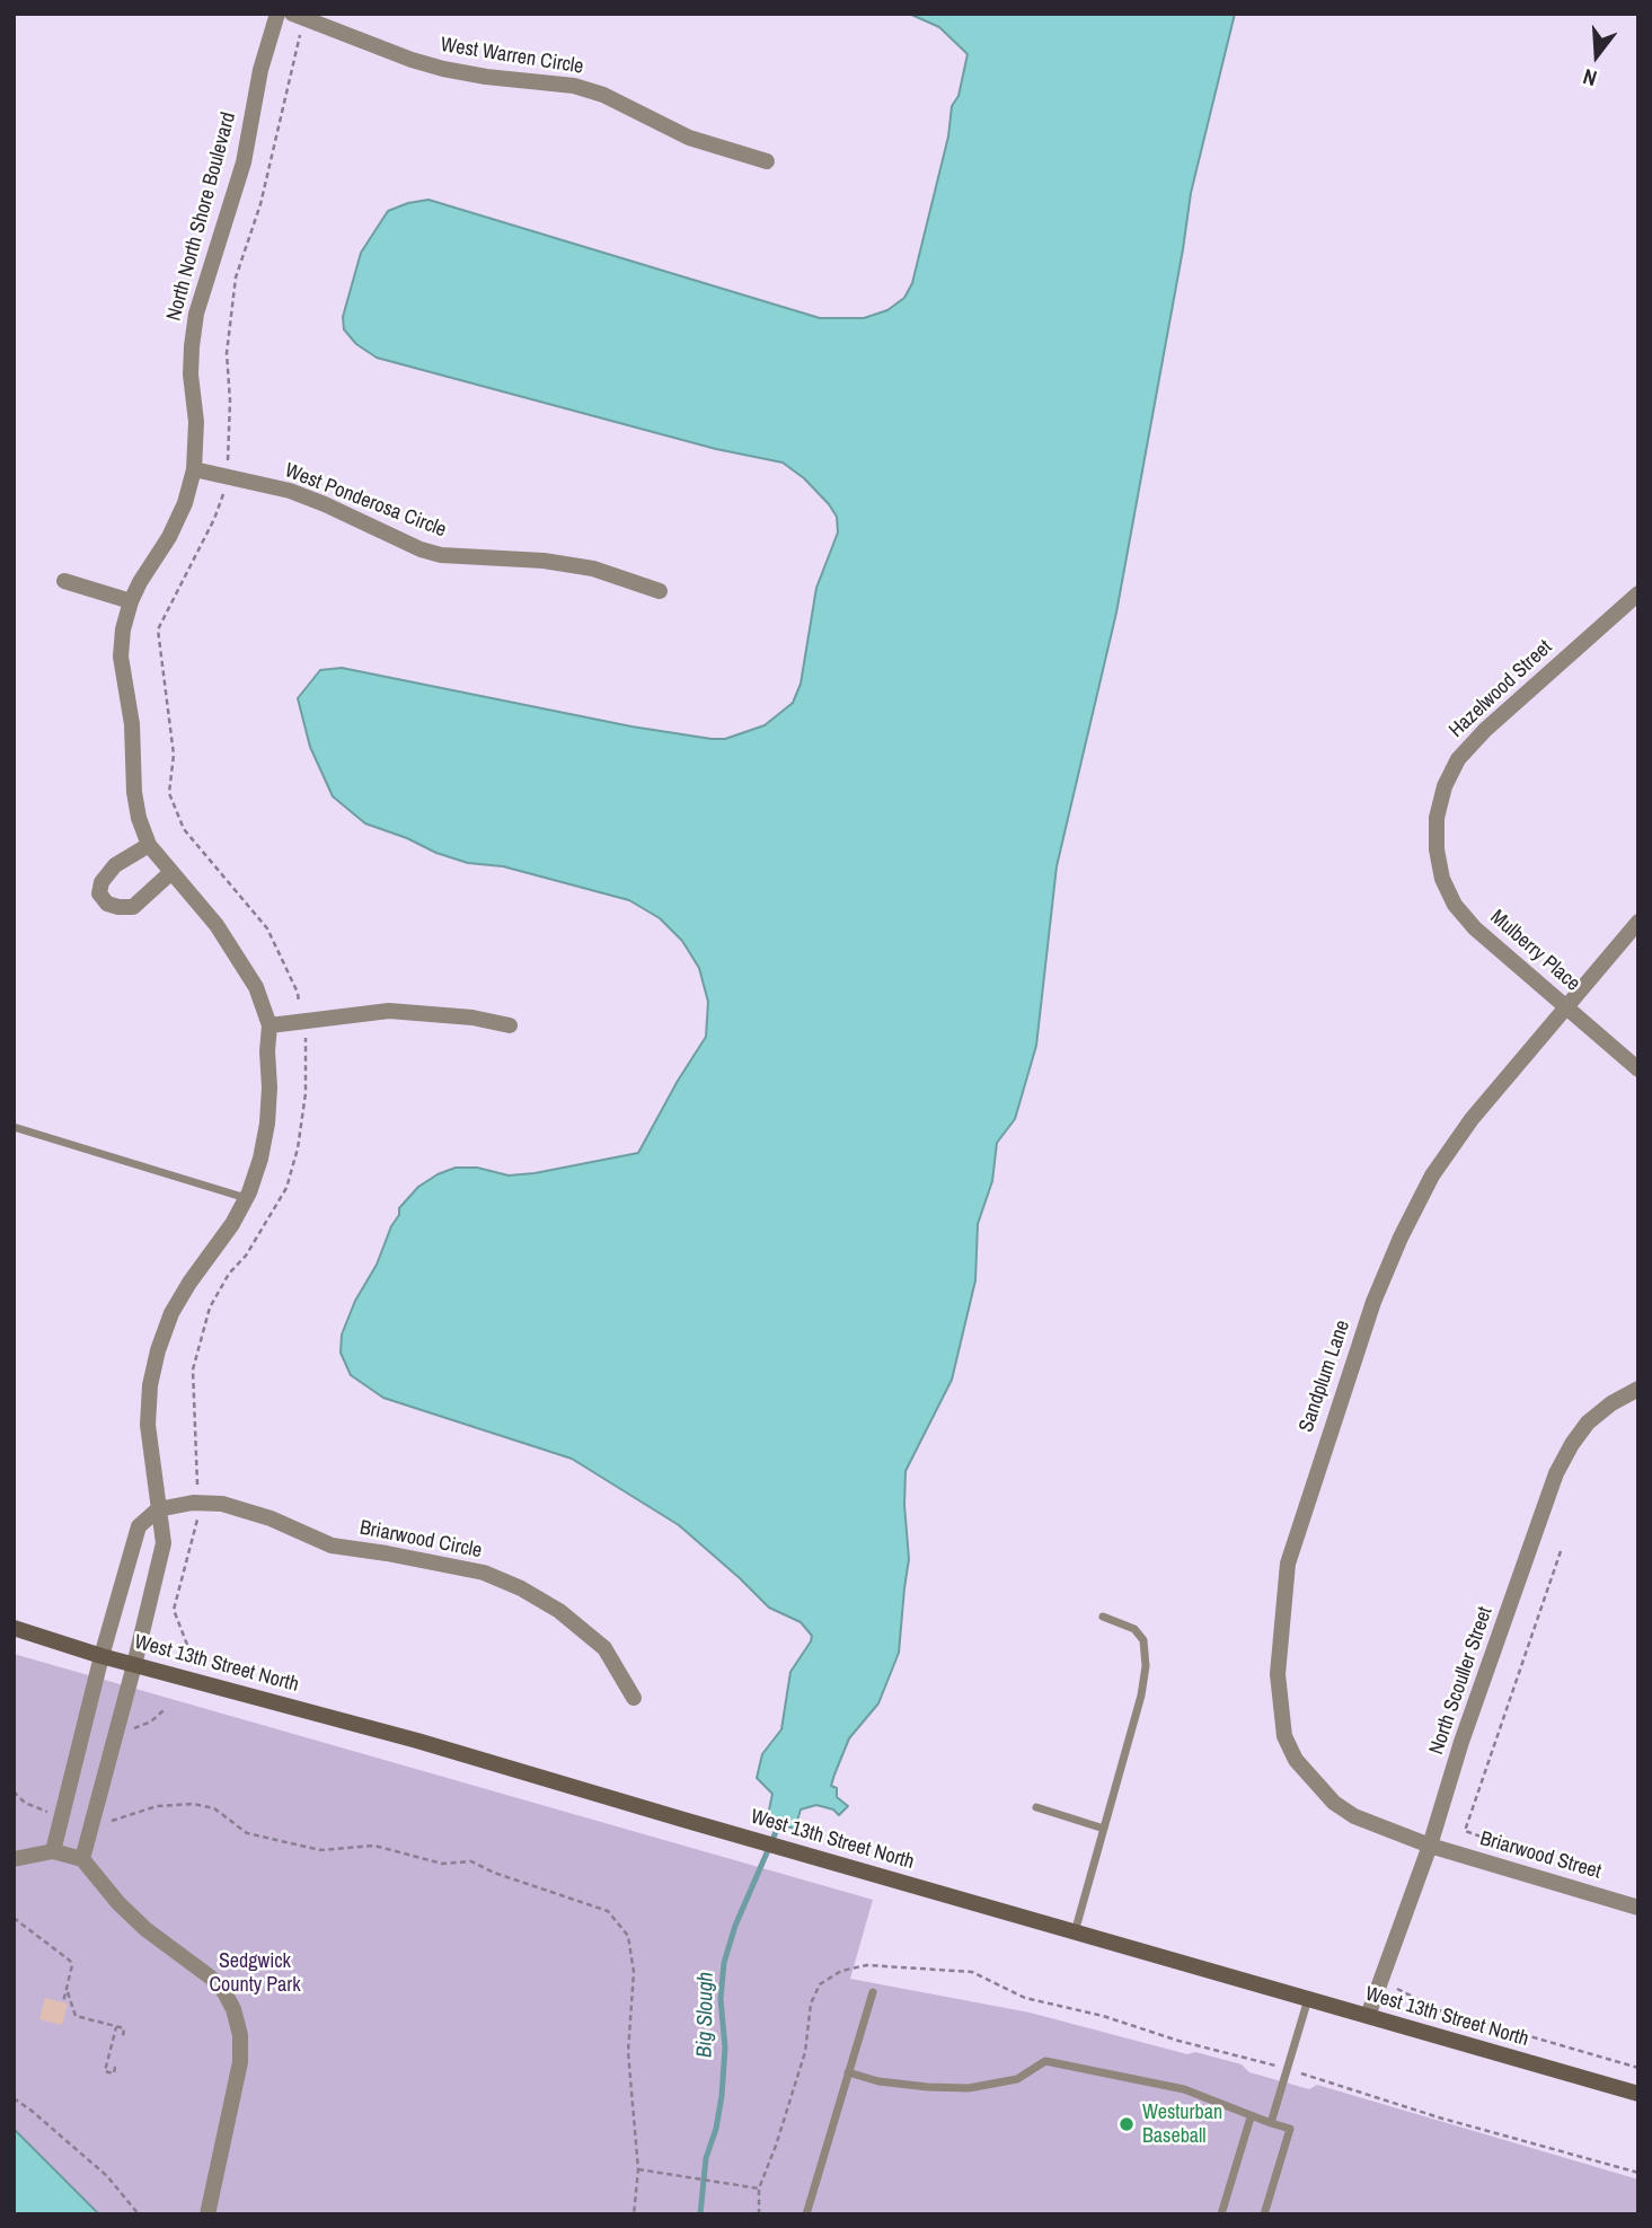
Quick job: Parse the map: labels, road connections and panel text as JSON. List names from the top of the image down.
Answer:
{
  "streets": {
    "street": [
      "West Warren Circle",
      "North North Shore Boulevard",
      "West Ponderosa Circle",
      "Hazelwood Street",
      "Mulberry Place",
      "Sandplum Lane",
      "Briarwood Circle",
      "West 13th Street North",
      "North Scouller Street",
      "Briarwood Street"
    ]
  },
  "crossings": [
    ["North North Shore Boulevard", "West Ponderosa Circle"],
    ["North North Shore Boulevard", "Briarwood Circle"],
    ["North North Shore Boulevard", "West 13th Street North"],
    ["Hazelwood Street", "Mulberry Place"],
    ["Mulberry Place", "Sandplum Lane"],
    ["Sandplum Lane", "North Scouller Street"],
    ["Sandplum Lane", "Briarwood Street"],
    ["West 13th Street North", "North Scouller Street"],
    ["North Scouller Street", "Briarwood Street"]
  ],
  "water": ["Big Slough"],
  "parks": ["Sedgwick County Park"],
  "places": ["Westurban Baseball"],
  "north": "bottom"
}
